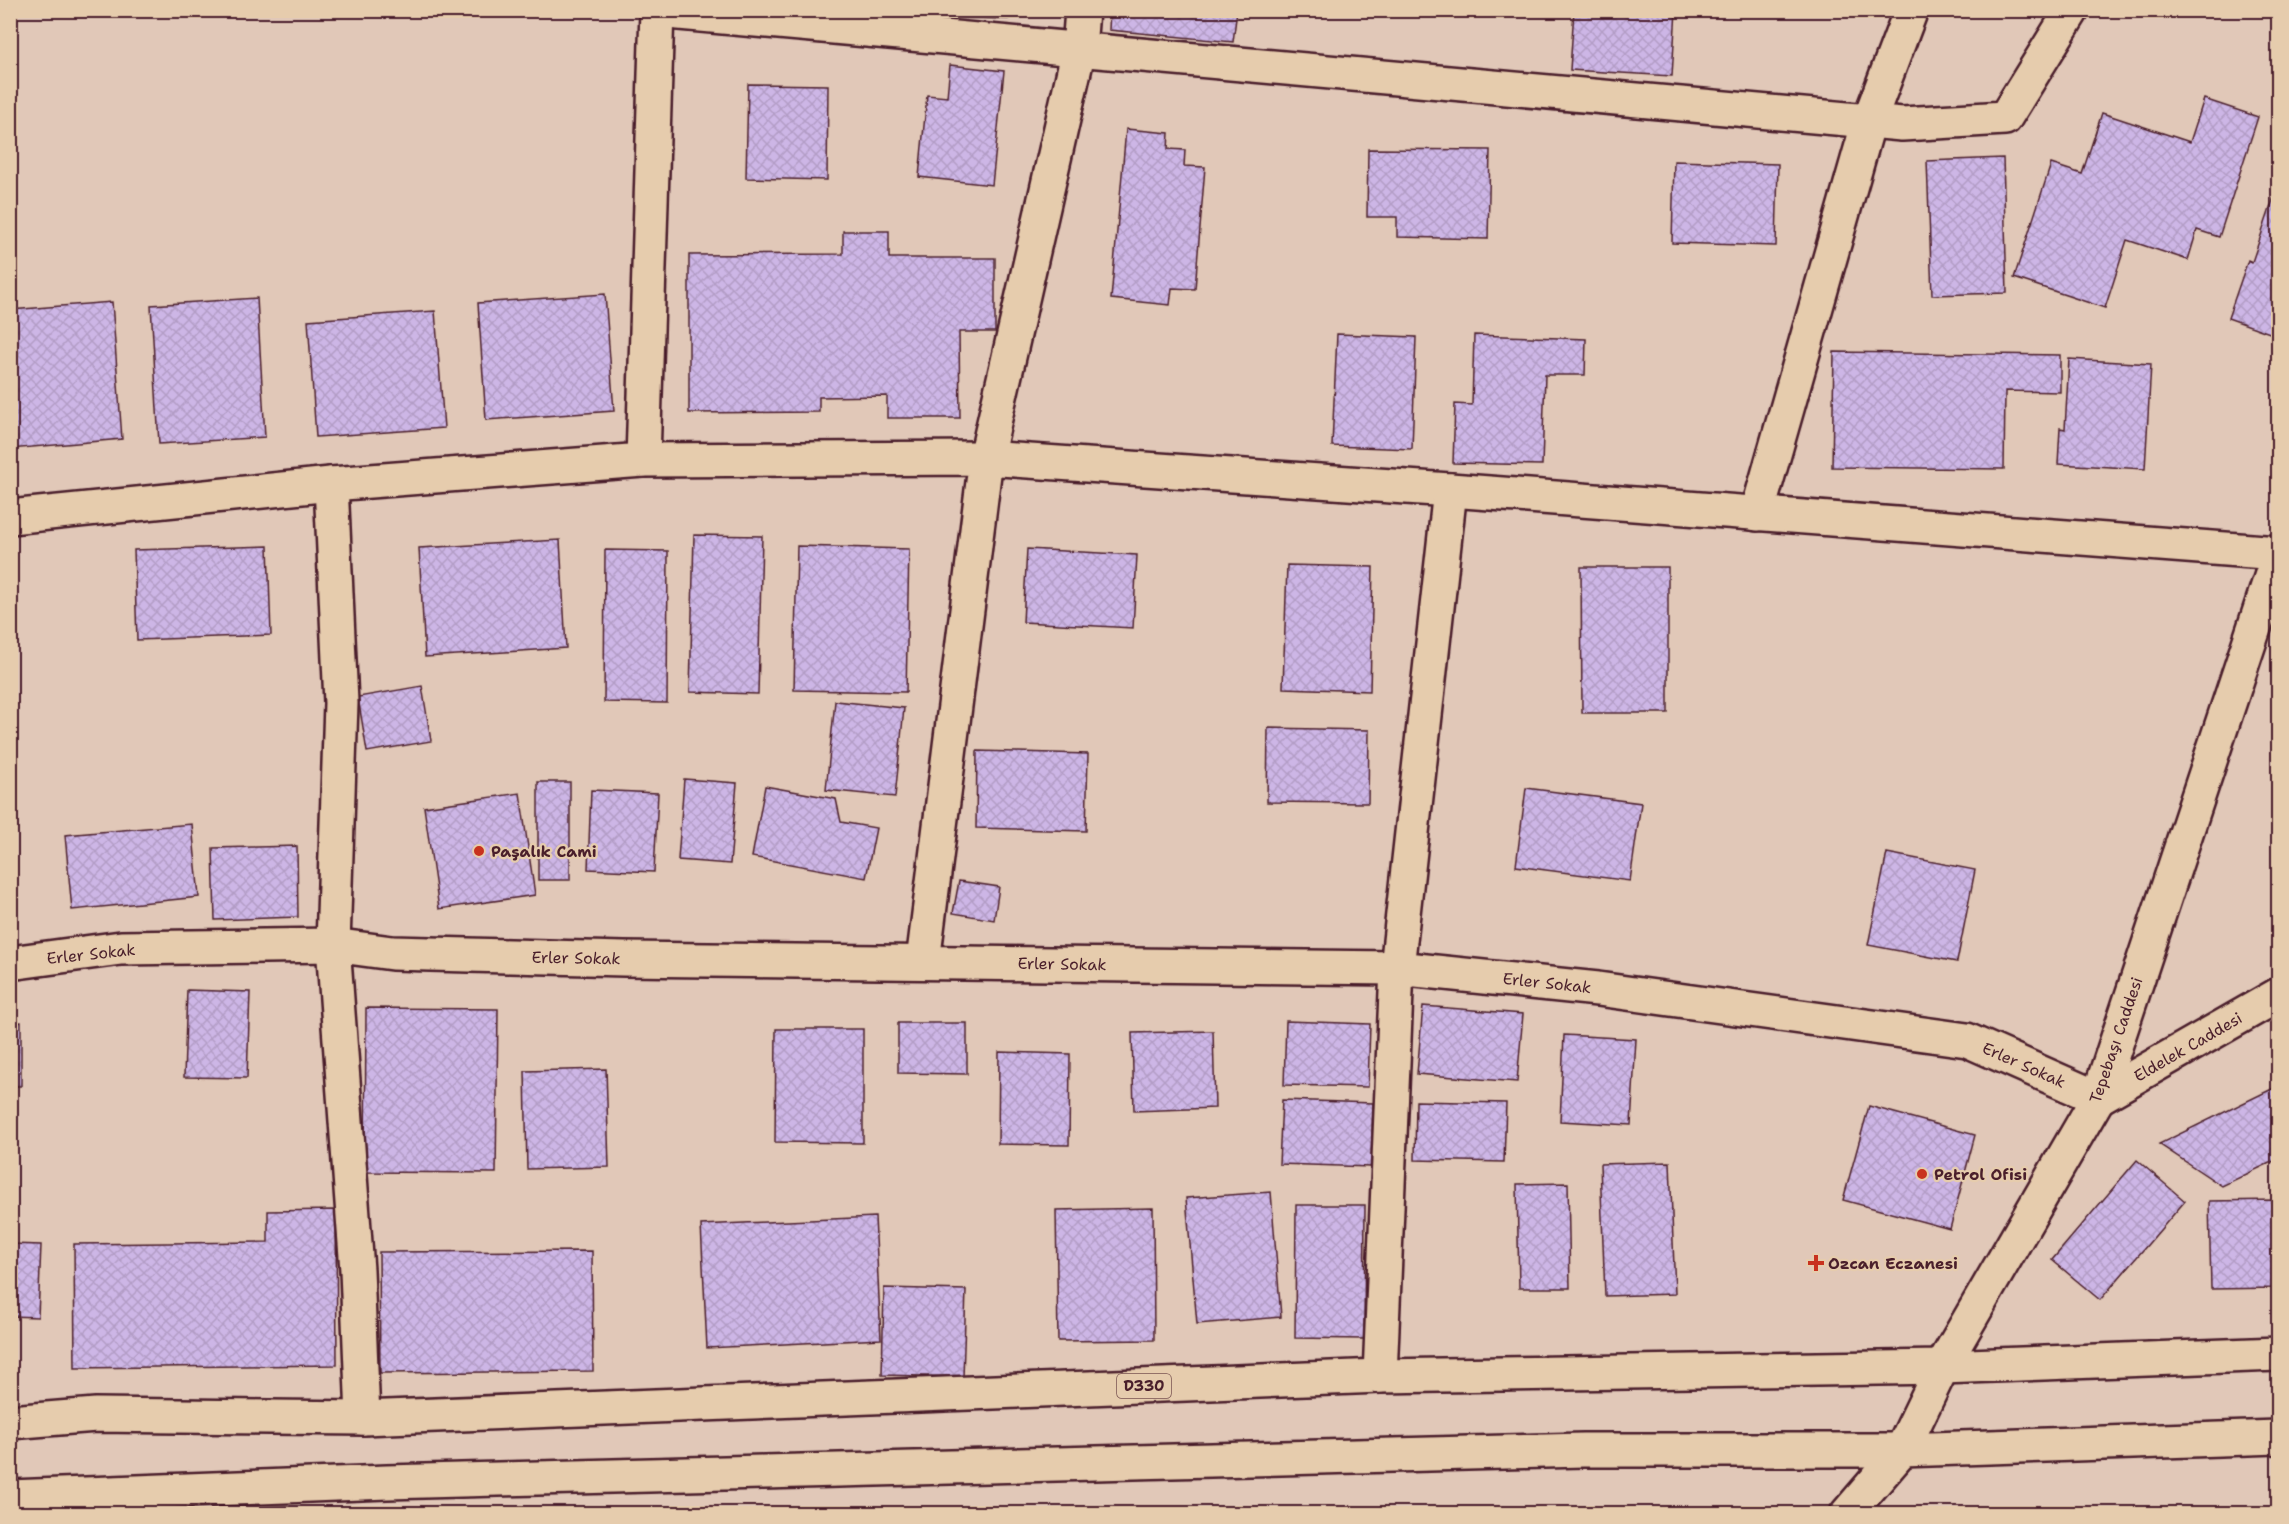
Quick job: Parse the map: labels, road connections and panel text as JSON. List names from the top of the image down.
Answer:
{
  "streets": {
    "street": [
      "Erler Sokak",
      "Tepebaşı Caddesi",
      "Eldelek Caddesi",
      "D330"
    ]
  },
  "crossings": [
    ["Erler Sokak", "Tepebaşı Caddesi"],
    ["Erler Sokak", "Eldelek Caddesi"],
    ["Tepebaşı Caddesi", "Eldelek Caddesi"],
    ["Tepebaşı Caddesi", "D330"]
  ],
  "places": {
    "other": ["Paşalık Cami", "Petrol Ofisi"],
    "health": ["Ozcan Eczanesi"]
  }
}
